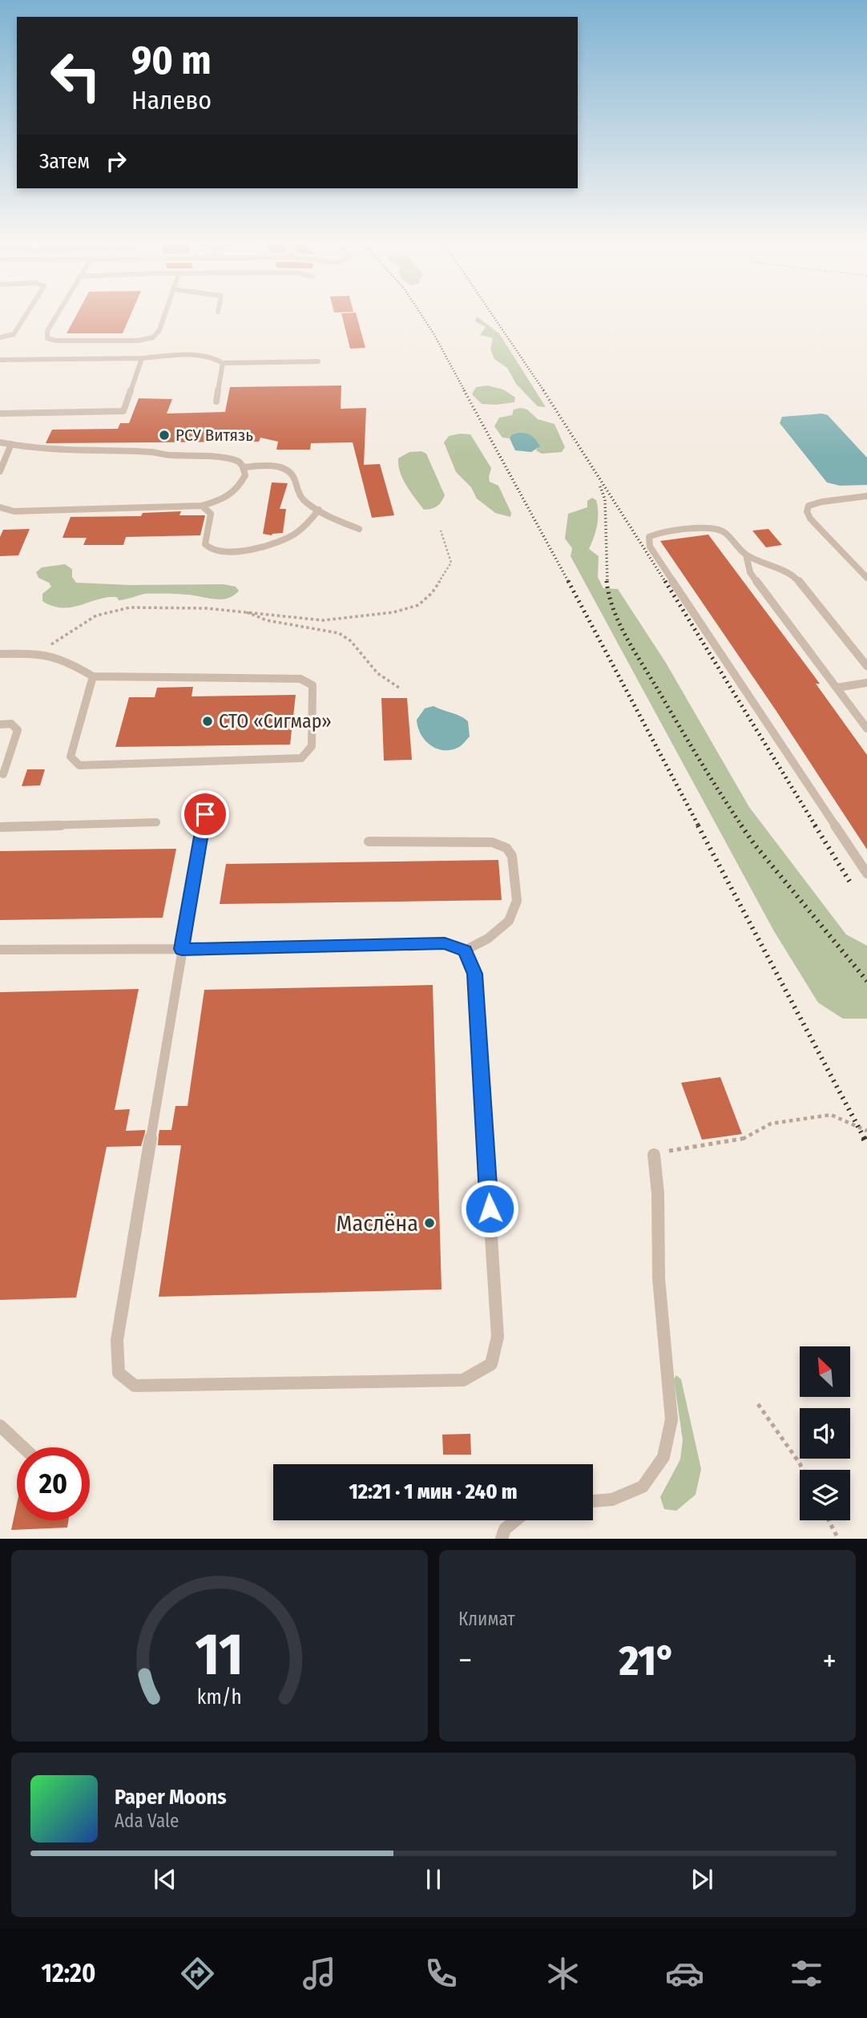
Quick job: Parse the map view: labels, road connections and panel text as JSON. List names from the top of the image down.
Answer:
{
  "places": ["РСУ Витязь", "СТО «Сигмар»", "Маслёна"],
  "north": "top left",
  "page": {
    "turn": ["90 m", "Налево"],
    "then": "Затем",
    "limit": "20",
    "trip": "12:21 · 1 мин · 240 m",
    "tile": "Климат",
    "heat": ["−", "21°", "+"],
    "song": ["Paper Moons", "Ada Vale"],
    "tabs": "12:20",
    "gauge": ["11", "km/h"]
  }
}
